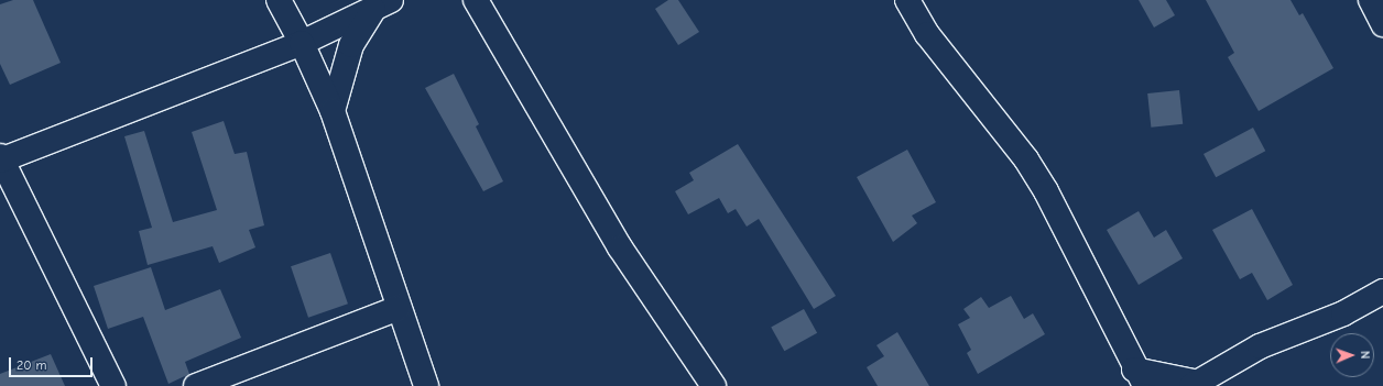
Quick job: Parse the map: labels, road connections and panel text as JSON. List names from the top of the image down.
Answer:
{
  "scale_bar": "20 m",
  "north": "right"
}
